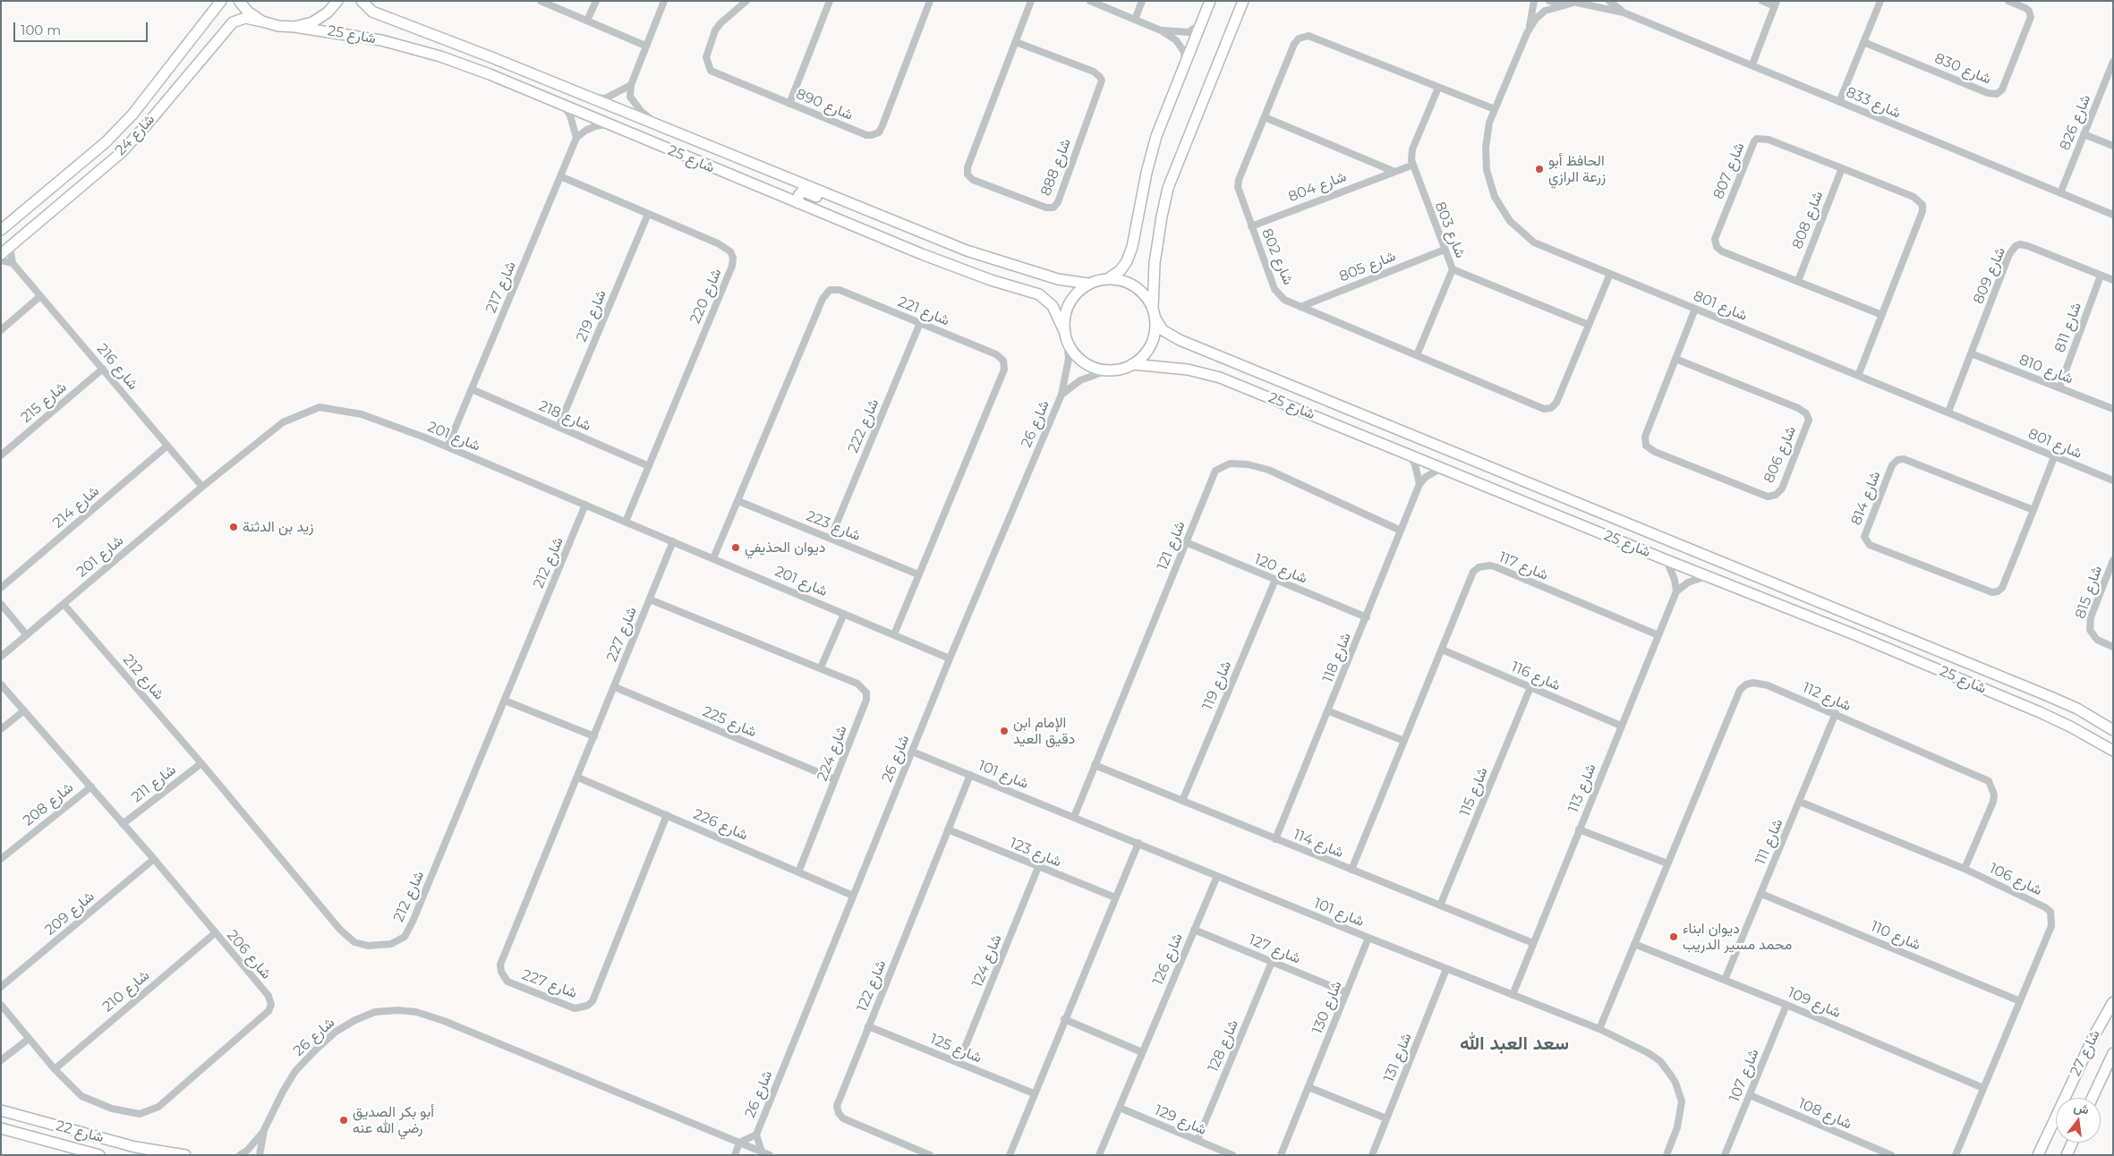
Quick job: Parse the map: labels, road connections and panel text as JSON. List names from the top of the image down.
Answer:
{
  "streets": {
    "street": [
      "شارع 25",
      "شارع 830",
      "شارع 833",
      "شارع 890",
      "شارع 826",
      "شارع 24",
      "شارع 888",
      "شارع 807",
      "شارع 804",
      "شارع 808",
      "شارع 803",
      "شارع 802",
      "شارع 805",
      "شارع 809",
      "شارع 217",
      "شارع 220",
      "شارع 801",
      "شارع 221",
      "شارع 219",
      "شارع 811",
      "شارع 216",
      "شارع 810",
      "شارع 215",
      "شارع 218",
      "شارع 26",
      "شارع 222",
      "شارع 201",
      "شارع 806",
      "شارع 814",
      "شارع 214",
      "شارع 223",
      "شارع 121",
      "شارع 212",
      "شارع 117",
      "شارع 120",
      "شارع 815",
      "شارع 227",
      "شارع 118",
      "شارع 116",
      "شارع 119",
      "شارع 112",
      "شارع 225",
      "شارع 224",
      "شارع 101",
      "شارع 211",
      "شارع 113",
      "شارع 115",
      "شارع 208",
      "شارع 226",
      "شارع 111",
      "شارع 114",
      "شارع 123",
      "شارع 106",
      "شارع 209",
      "شارع 110",
      "شارع 127",
      "شارع 206",
      "شارع 126",
      "شارع 124",
      "شارع 122",
      "شارع 210",
      "شارع 109",
      "شارع 130",
      "شارع 128",
      "شارع 125",
      "شارع 27",
      "شارع 131",
      "شارع 107",
      "شارع 108",
      "شارع 129",
      "شارع 22"
    ]
  },
  "crossings": [
    ["شارع 25", "شارع 24"],
    ["شارع 25", "شارع 26"],
    ["شارع 833", "شارع 826"],
    ["شارع 833", "شارع 801"],
    ["شارع 807", "شارع 808"],
    ["شارع 807", "شارع 801"],
    ["شارع 804", "شارع 803"],
    ["شارع 804", "شارع 802"],
    ["شارع 803", "شارع 802"],
    ["شارع 803", "شارع 805"],
    ["شارع 802", "شارع 805"],
    ["شارع 802", "شارع 801"],
    ["شارع 809", "شارع 801"],
    ["شارع 809", "شارع 811"],
    ["شارع 809", "شارع 810"],
    ["شارع 217", "شارع 220"],
    ["شارع 217", "شارع 218"],
    ["شارع 217", "شارع 201"],
    ["شارع 220", "شارع 219"],
    ["شارع 220", "شارع 218"],
    ["شارع 220", "شارع 201"],
    ["شارع 801", "شارع 806"],
    ["شارع 801", "شارع 814"],
    ["شارع 221", "شارع 222"],
    ["شارع 221", "شارع 201"],
    ["شارع 221", "شارع 223"],
    ["شارع 219", "شارع 218"],
    ["شارع 811", "شارع 810"],
    ["شارع 216", "شارع 215"],
    ["شارع 216", "شارع 201"],
    ["شارع 216", "شارع 214"],
    ["شارع 26", "شارع 201"],
    ["شارع 26", "شارع 101"],
    ["شارع 26", "شارع 226"],
    ["شارع 222", "شارع 223"],
    ["شارع 201", "شارع 212"],
    ["شارع 201", "شارع 227"],
    ["شارع 121", "شارع 120"],
    ["شارع 121", "شارع 118"],
    ["شارع 121", "شارع 101"],
    ["شارع 121", "شارع 114"],
    ["شارع 212", "شارع 211"],
    ["شارع 117", "شارع 116"],
    ["شارع 117", "شارع 113"],
    ["شارع 117", "شارع 114"],
    ["شارع 120", "شارع 118"],
    ["شارع 120", "شارع 119"],
    ["شارع 227", "شارع 225"],
    ["شارع 227", "شارع 224"],
    ["شارع 227", "شارع 226"],
    ["شارع 118", "شارع 114"],
    ["شارع 116", "شارع 113"],
    ["شارع 116", "شارع 115"],
    ["شارع 119", "شارع 114"],
    ["شارع 112", "شارع 101"],
    ["شارع 112", "شارع 111"],
    ["شارع 112", "شارع 106"],
    ["شارع 112", "شارع 109"],
    ["شارع 225", "شارع 224"],
    ["شارع 224", "شارع 226"],
    ["شارع 101", "شارع 113"],
    ["شارع 101", "شارع 126"],
    ["شارع 101", "شارع 122"],
    ["شارع 101", "شارع 130"],
    ["شارع 101", "شارع 131"],
    ["شارع 211", "شارع 206"],
    ["شارع 113", "شارع 114"],
    ["شارع 115", "شارع 114"],
    ["شارع 208", "شارع 206"],
    ["شارع 111", "شارع 106"],
    ["شارع 111", "شارع 110"],
    ["شارع 111", "شارع 109"],
    ["شارع 123", "شارع 124"],
    ["شارع 123", "شارع 122"],
    ["شارع 106", "شارع 110"],
    ["شارع 106", "شارع 109"],
    ["شارع 209", "شارع 206"],
    ["شارع 127", "شارع 126"],
    ["شارع 127", "شارع 130"],
    ["شارع 127", "شارع 128"],
    ["شارع 206", "شارع 210"],
    ["شارع 126", "شارع 129"],
    ["شارع 124", "شارع 125"],
    ["شارع 122", "شارع 125"],
    ["شارع 109", "شارع 107"],
    ["شارع 128", "شارع 129"],
    ["شارع 107", "شارع 108"]
  ],
  "districts": ["سعد العبد الله"],
  "places": [
    "الحافظ أبو زرعة الرازي",
    "زيد بن الدثنة",
    "ديوان الحذيفي",
    "الإمام ابن دقيق العيد",
    "ديوان ابناء محمد مسير الدريب",
    "أبو بكر الصديق رضي الله عنه"
  ],
  "scale_bar": "100 m",
  "north": "top"
}
